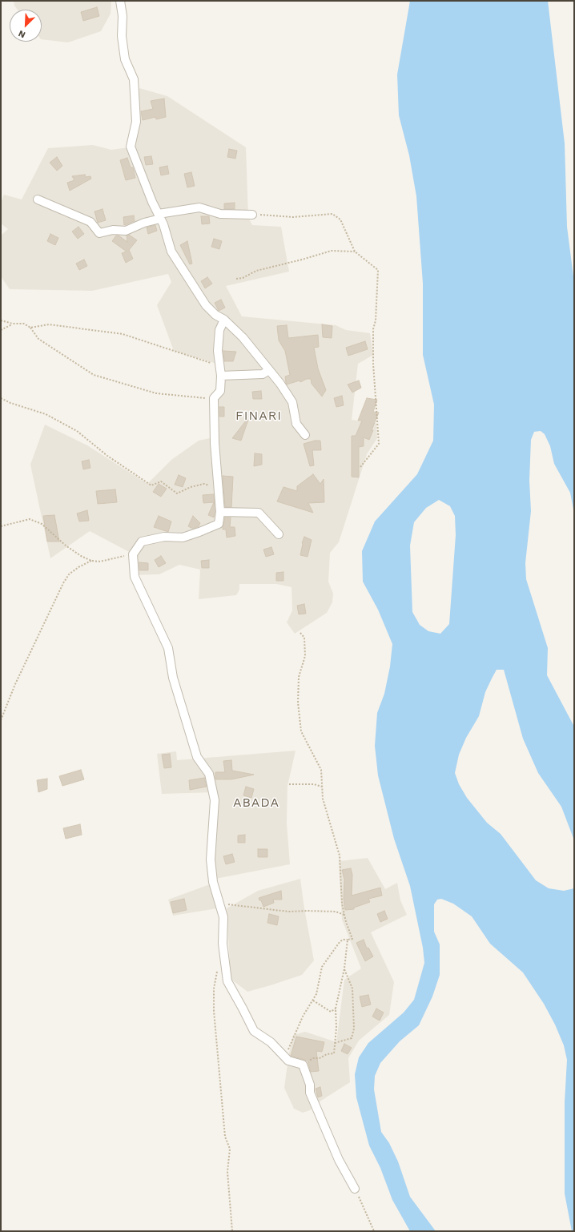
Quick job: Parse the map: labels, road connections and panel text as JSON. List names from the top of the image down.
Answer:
{
  "districts": ["FINARI", "ABADA"],
  "north": "bottom left"
}
